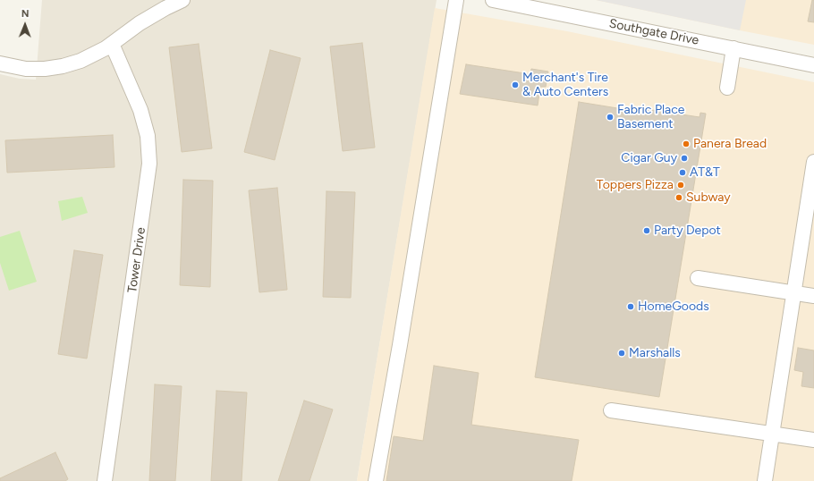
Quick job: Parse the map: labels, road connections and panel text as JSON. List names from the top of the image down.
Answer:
{
  "streets": {
    "street": ["Southgate Drive", "Tower Drive"]
  },
  "places": [
    "Merchant's Tire & Auto Centers",
    "Fabric Place Basement",
    "Panera Bread",
    "Cigar Guy",
    "AT&T",
    "Toppers Pizza",
    "Subway",
    "Party Depot",
    "HomeGoods",
    "Marshalls"
  ],
  "north": "top"
}
